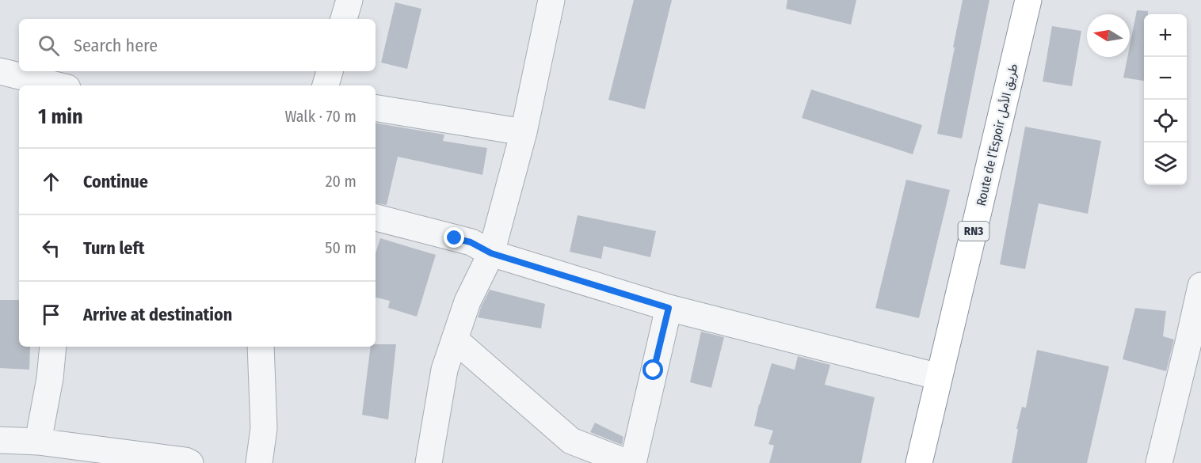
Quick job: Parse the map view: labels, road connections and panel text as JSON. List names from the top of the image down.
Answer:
{
  "streets": {
    "highway": ["Route de l’Espoir طريق الأمل", "RN3"]
  },
  "north": "left",
  "page": {
    "map_buttons": ["+", "−"],
    "search": "Search here",
    "heading": ["1 min", "Walk · 70 m"],
    "list": [
      ["Continue", "20 m"],
      ["Turn left", "50 m"],
      "Arrive at destination"
    ]
  }
}
